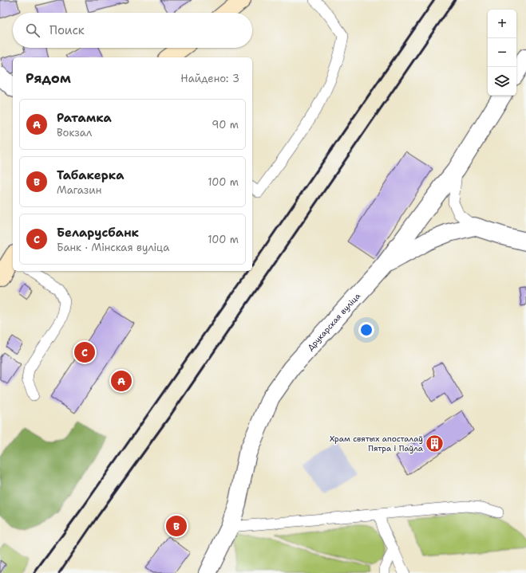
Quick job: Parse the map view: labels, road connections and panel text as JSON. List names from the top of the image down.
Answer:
{
  "streets": {
    "street": ["Друкарская вуліца"]
  },
  "places": {
    "building": ["Храм святых апосталаў Пятра і Паўла"]
  },
  "page": {
    "map_buttons": ["+", "−"],
    "search": "Поиск",
    "heading": ["Рядом", "Найдено: 3"],
    "list": [
      {
        "mark": "A",
        "name": "Ратамка",
        "note": "Вокзал",
        "value": "90 m"
      },
      {
        "mark": "B",
        "name": "Табакерка",
        "note": "Магазин",
        "value": "100 m"
      },
      {
        "mark": "C",
        "name": "Беларусбанк",
        "note": "Банк · Мінская вуліца",
        "value": "100 m"
      }
    ],
    "pins": ["C", "A", "B"]
  }
}
